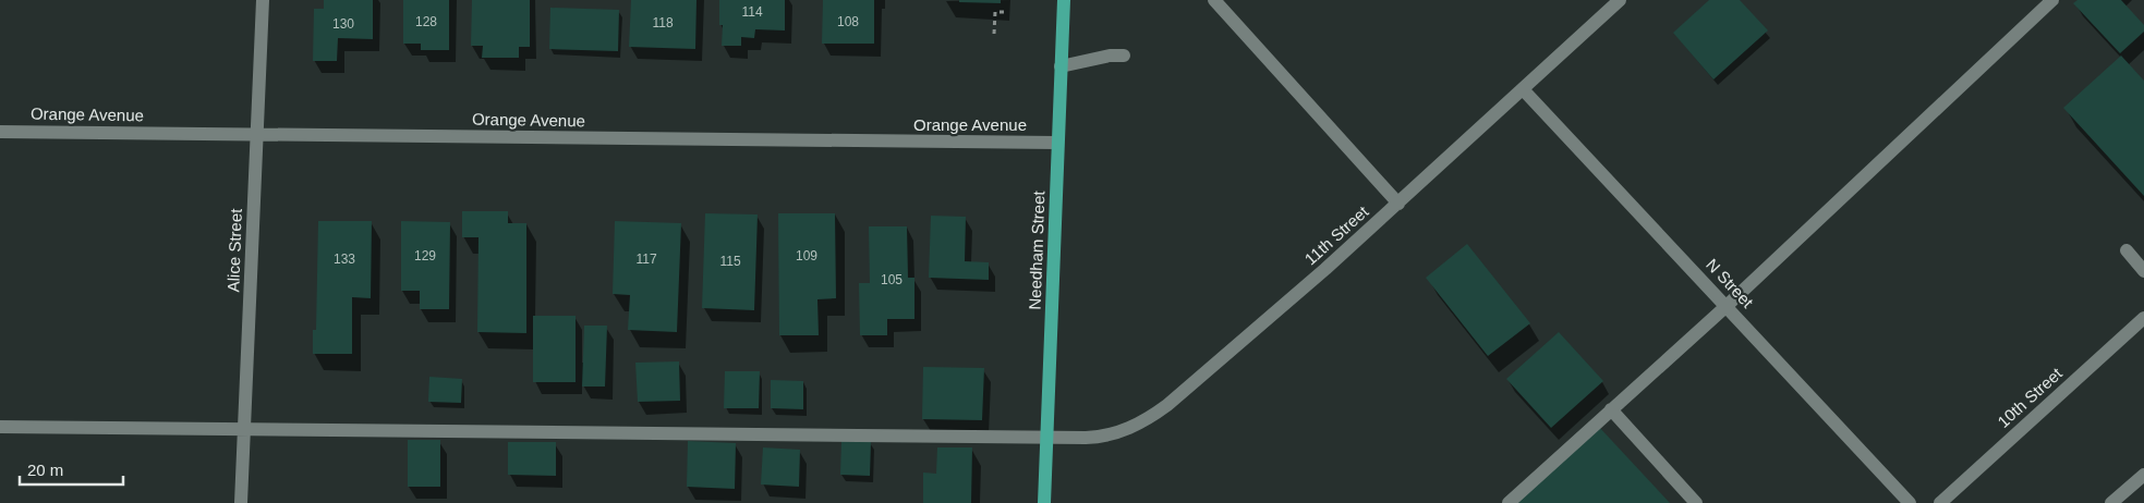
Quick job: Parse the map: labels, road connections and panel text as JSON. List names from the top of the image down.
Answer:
{
  "streets": {
    "main road": ["Needham Street"],
    "street": [
      "Orange Avenue",
      "11th Street",
      "Alice Street",
      "N Street",
      "10th Street"
    ]
  },
  "crossings": [
    ["Orange Avenue", "Alice Street"],
    ["Orange Avenue", "Needham Street"],
    ["11th Street", "Alice Street"],
    ["11th Street", "Needham Street"],
    ["11th Street", "N Street"]
  ],
  "house_numbers": [
    "114",
    "128",
    "108",
    "118",
    "130",
    "129",
    "109",
    "133",
    "117",
    "115",
    "105"
  ],
  "scale_bar": "20 m"
}
